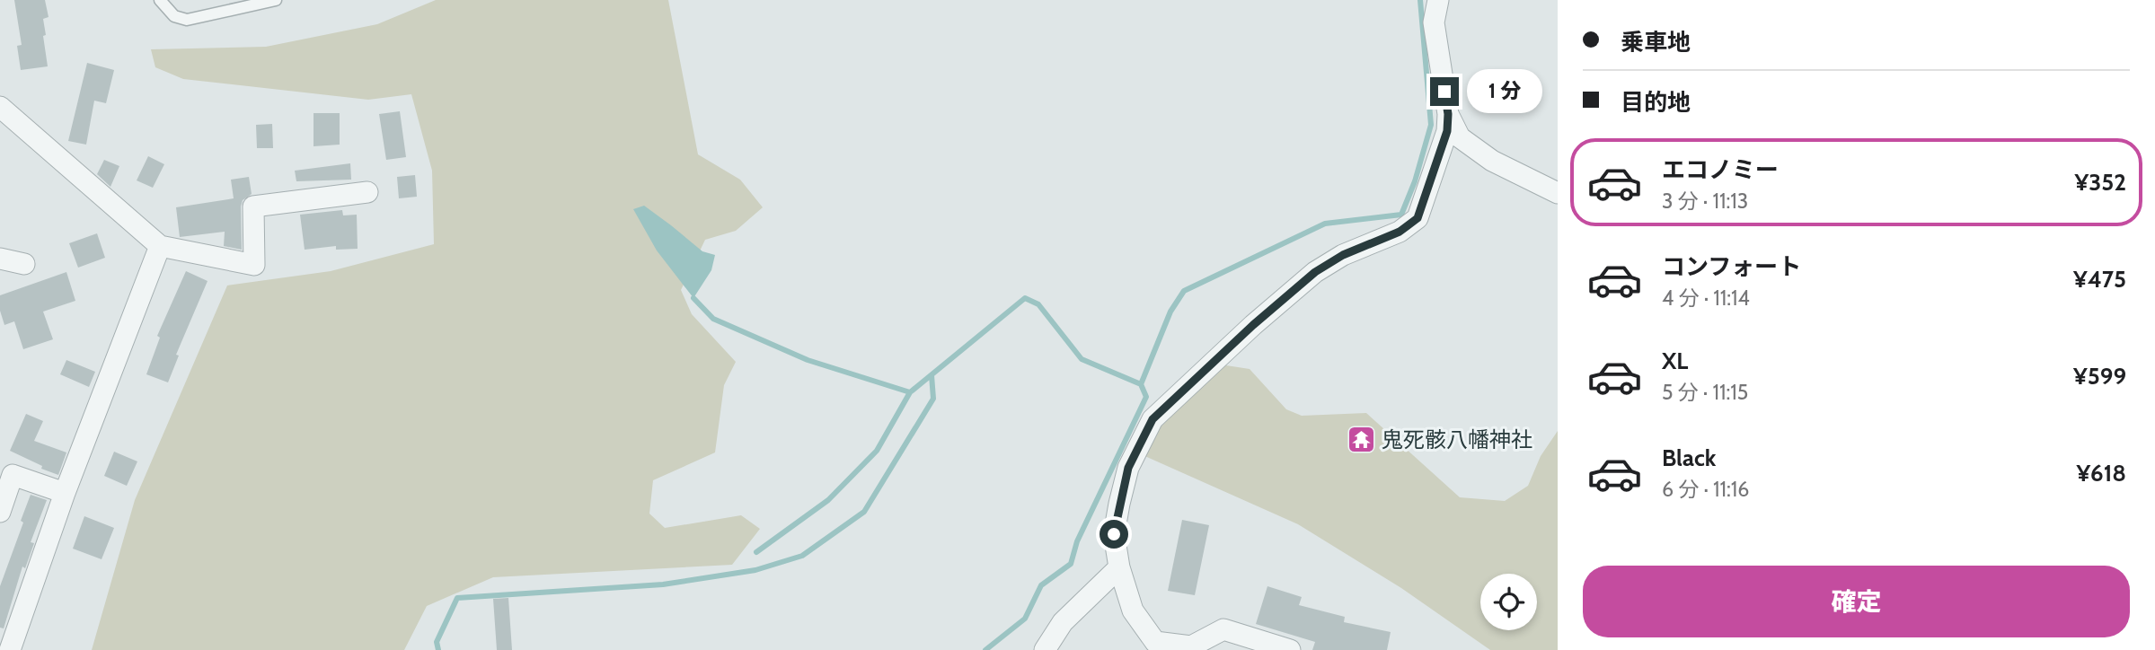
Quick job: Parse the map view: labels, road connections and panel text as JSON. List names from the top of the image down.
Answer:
{
  "places": {
    "temple": ["鬼死骸八幡神社"]
  },
  "page": {
    "banner": ["乗車地", "目的地"],
    "bubble": "1 分",
    "list": [
      {
        "name": "エコノミー",
        "note": "3 分 · 11:13",
        "value": "¥352"
      },
      {
        "name": "コンフォート",
        "note": "4 分 · 11:14",
        "value": "¥475"
      },
      {
        "name": "XL",
        "note": "5 分 · 11:15",
        "value": "¥599"
      },
      {
        "name": "Black",
        "note": "6 分 · 11:16",
        "value": "¥618"
      }
    ],
    "buttons": "確定"
  }
}
